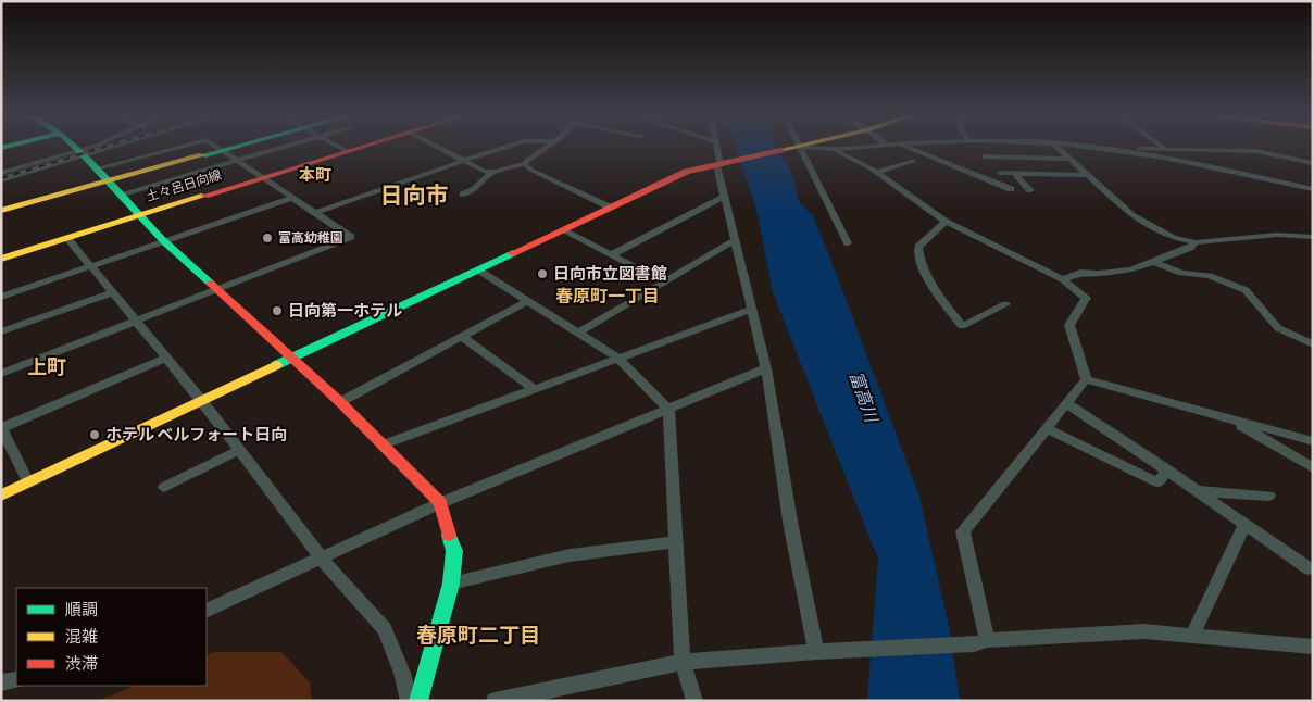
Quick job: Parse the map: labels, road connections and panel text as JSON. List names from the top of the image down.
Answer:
{
  "streets": {
    "main road": ["土々呂日向線"]
  },
  "districts": [
    "本町",
    "日向市",
    "春原町一丁目",
    "上町",
    "春原町二丁目"
  ],
  "water": ["富高川"],
  "places": [
    "富高幼稚園",
    "日向市立図書館",
    "日向第一ホテル",
    "ホテル ベルフォート日向"
  ],
  "legend": ["順調", "混雑", "渋滞"]
}
